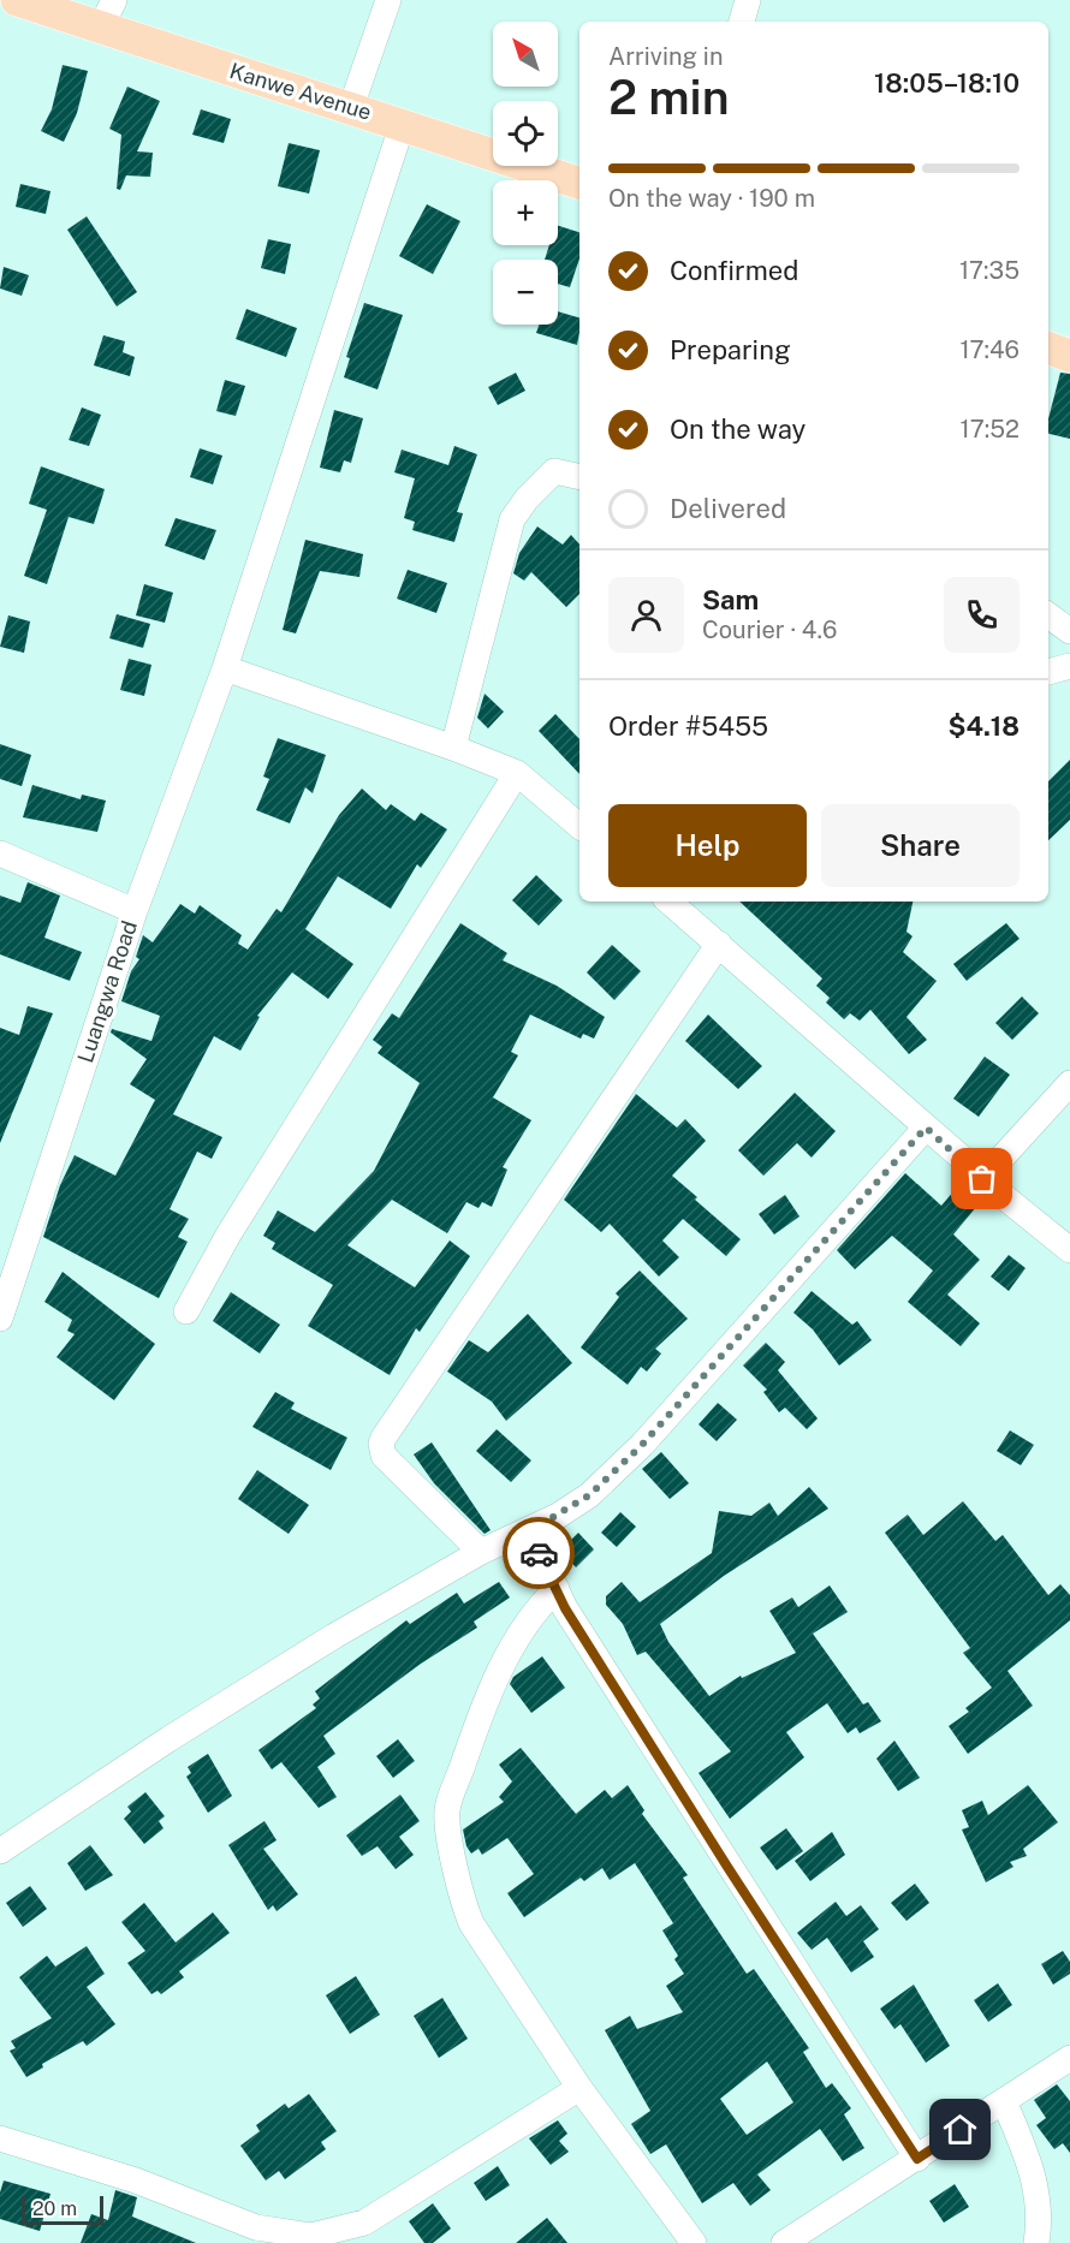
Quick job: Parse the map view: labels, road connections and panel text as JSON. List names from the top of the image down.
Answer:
{
  "streets": {
    "main road": ["Kanwe Avenue"],
    "street": ["Luangwa Road"]
  },
  "crossings": [
    ["Kanwe Avenue", "Luangwa Road"]
  ],
  "scale_bar": "20 m",
  "north": "top left",
  "page": {
    "map_buttons": ["+", "−"],
    "heading": ["2 min", "Arriving in", "18:05–18:10"],
    "panel": [
      "Sam",
      "Courier · 4.6",
      "Order #5455",
      "$4.18"
    ],
    "bar": "On the way · 190 m",
    "list": [
      ["Confirmed", "17:35"],
      ["Preparing", "17:46"],
      ["On the way", "17:52"],
      "Delivered"
    ],
    "buttons": ["Help", "Share"],
    "scale": "20 m"
  }
}
